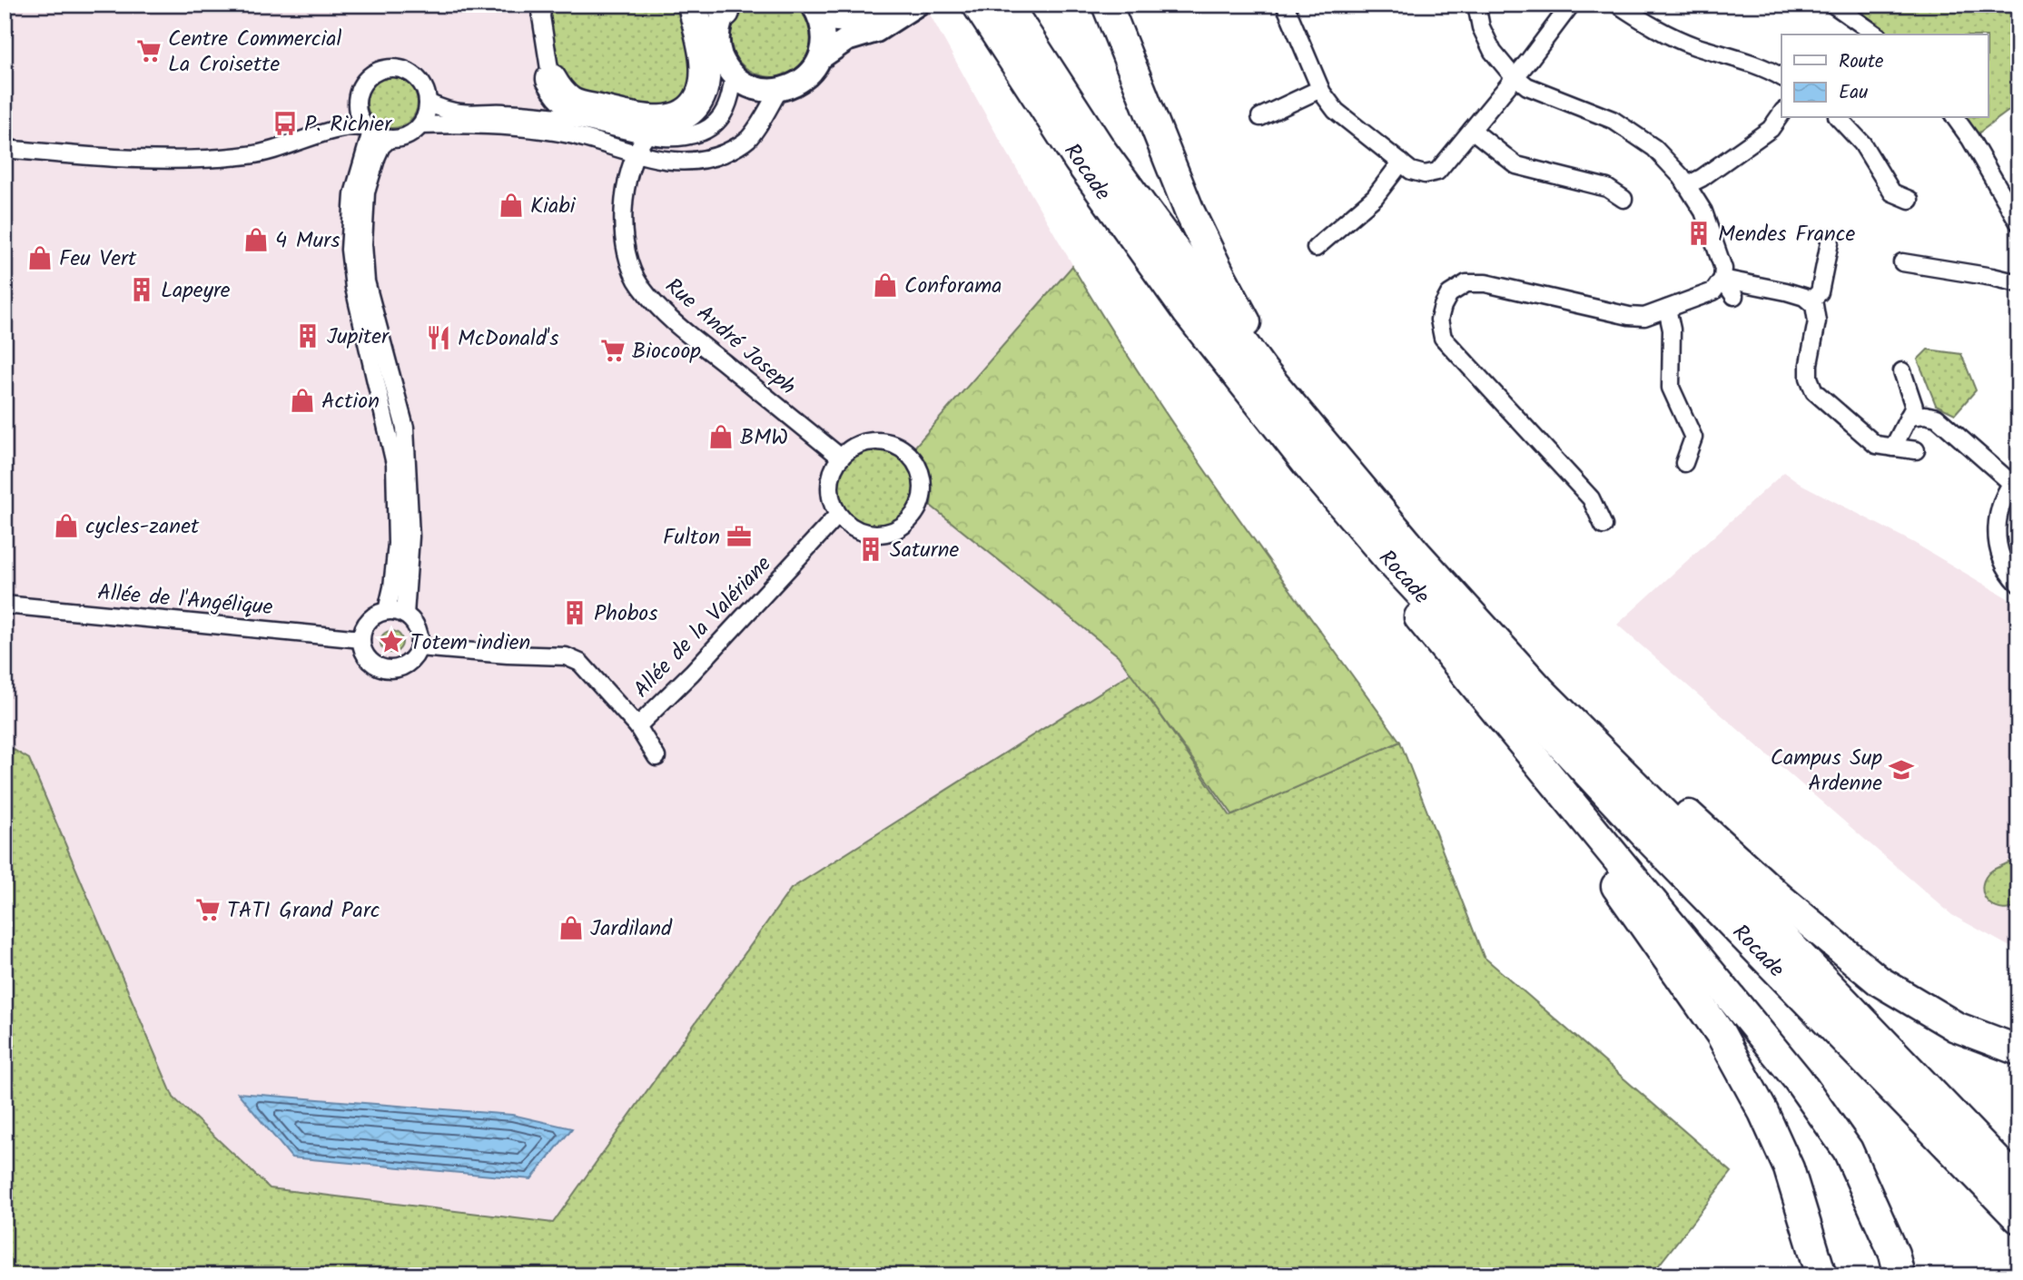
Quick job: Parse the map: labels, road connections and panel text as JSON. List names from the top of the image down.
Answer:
{
  "streets": {
    "highway": ["Rocade"],
    "street": ["Rue André Joseph", "Allée de l'Angélique", "Allée de la Valériane"]
  },
  "crossings": [
    ["Rue André Joseph", "Allée de la Valériane"],
    ["Allée de l'Angélique", "Allée de la Valériane"]
  ],
  "places": {
    "supermarket": ["Centre Commercial La Croisette", "Biocoop", "TATI Grand Parc"],
    "bus stop": ["P. Richier"],
    "shop": [
      "Kiabi",
      "4 Murs",
      "Feu Vert",
      "Conforama",
      "Action",
      "BMW",
      "cycles-zanet",
      "Jardiland"
    ],
    "building": [
      "Mendes France",
      "Lapeyre",
      "Jupiter",
      "Saturne",
      "Phobos"
    ],
    "restaurant": ["McDonald's"],
    "office": ["Fulton"],
    "place": ["Totem indien"],
    "school or university": ["Campus Sup Ardenne"]
  },
  "legend": ["Route", "Eau"]
}
